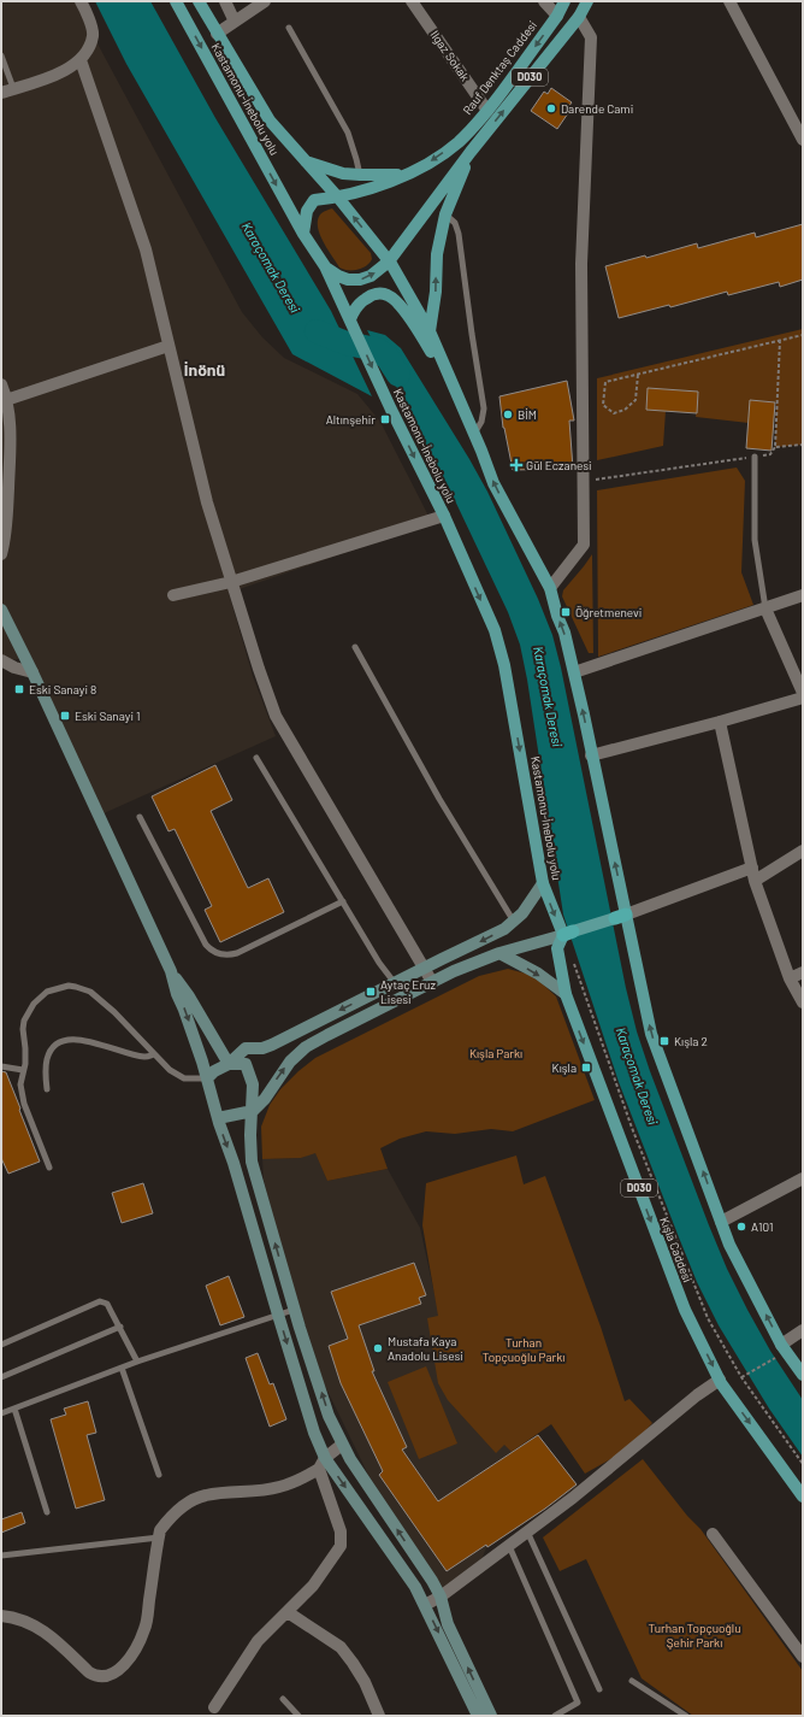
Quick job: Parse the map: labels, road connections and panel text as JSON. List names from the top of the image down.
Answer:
{
  "streets": {
    "main road": [
      "Rauf Denktaş Caddesi",
      "D030",
      "Kastamonu-İnebolu yolu",
      "Kışla Caddesi"
    ],
    "street": ["Ilgaz Sokak"]
  },
  "crossings": [
    ["Ilgaz Sokak", "Rauf Denktaş Caddesi"],
    ["Rauf Denktaş Caddesi", "Kastamonu-İnebolu yolu"],
    ["Kastamonu-İnebolu yolu", "Kışla Caddesi"]
  ],
  "districts": ["İnönü"],
  "water": ["Karaçomak Deresi"],
  "parks": ["Kışla Parkı", "Turhan Topçuoğlu Parkı", "Turhan Topçuoğlu Şehir Parkı"],
  "places": {
    "other": [
      "Darende Cami",
      "BİM",
      "A101",
      "Mustafa Kaya Anadolu Lisesi"
    ],
    "transit": [
      "Altınşehir",
      "Öğretmenevi",
      "Eski Sanayi 8",
      "Eski Sanayi 1",
      "Aytaç Eruz Lisesi",
      "Kışla 2",
      "Kışla"
    ],
    "health": ["Gül Eczanesi"]
  }
}
